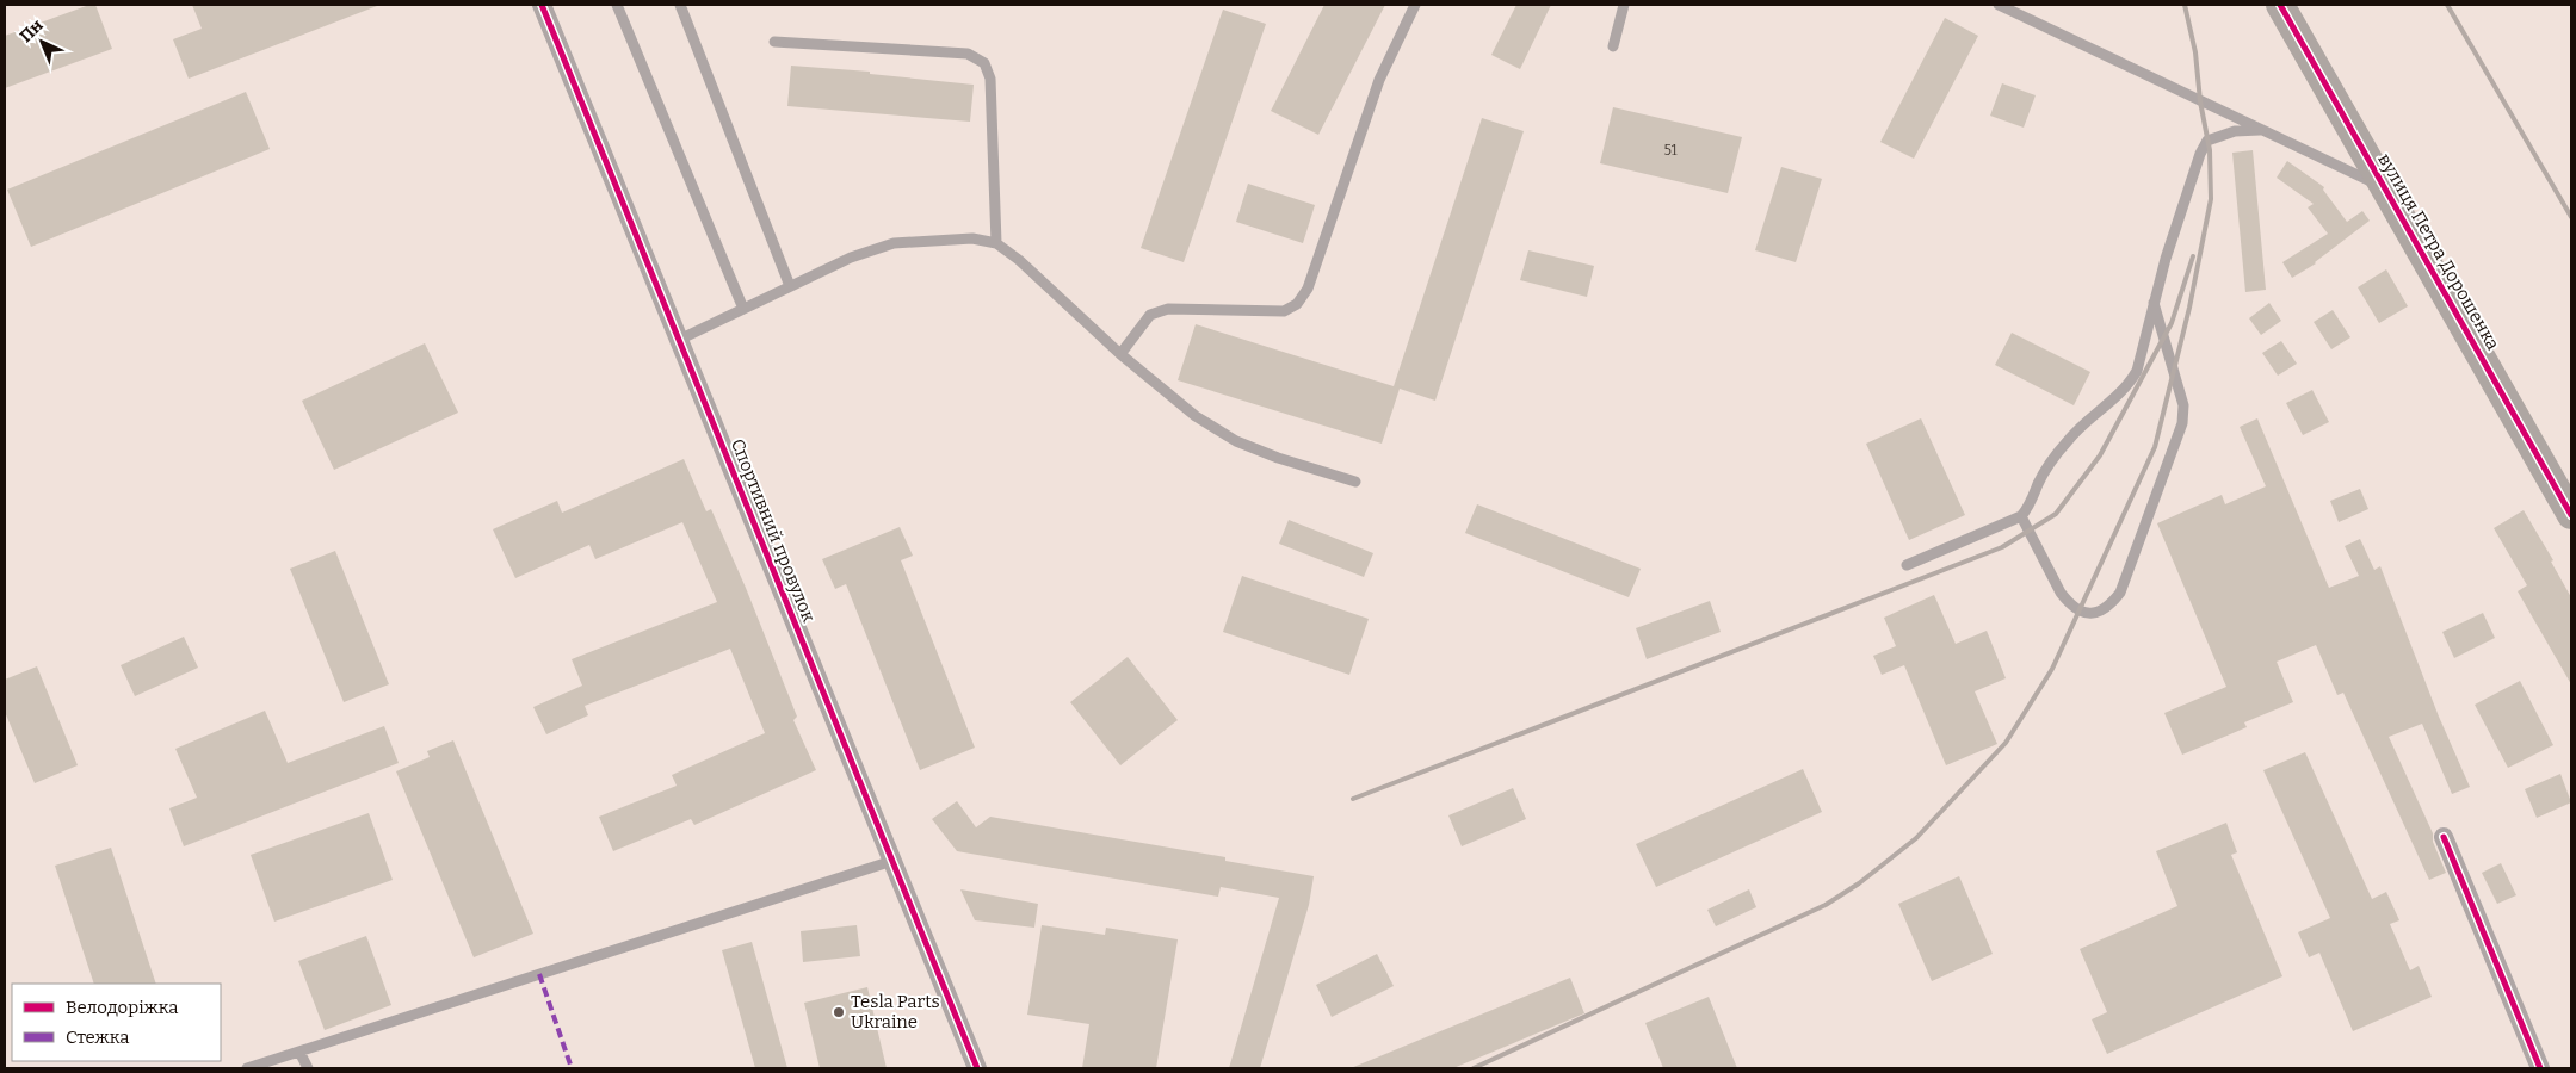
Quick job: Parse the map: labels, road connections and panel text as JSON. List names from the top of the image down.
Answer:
{
  "streets": {
    "street": ["вулиця Петра Дорошенка", "Спортивний провулок"]
  },
  "places": ["Tesla Parts Ukraine"],
  "house_numbers": ["51"],
  "legend": ["Велодоріжка", "Стежка"],
  "north": "top left"
}
